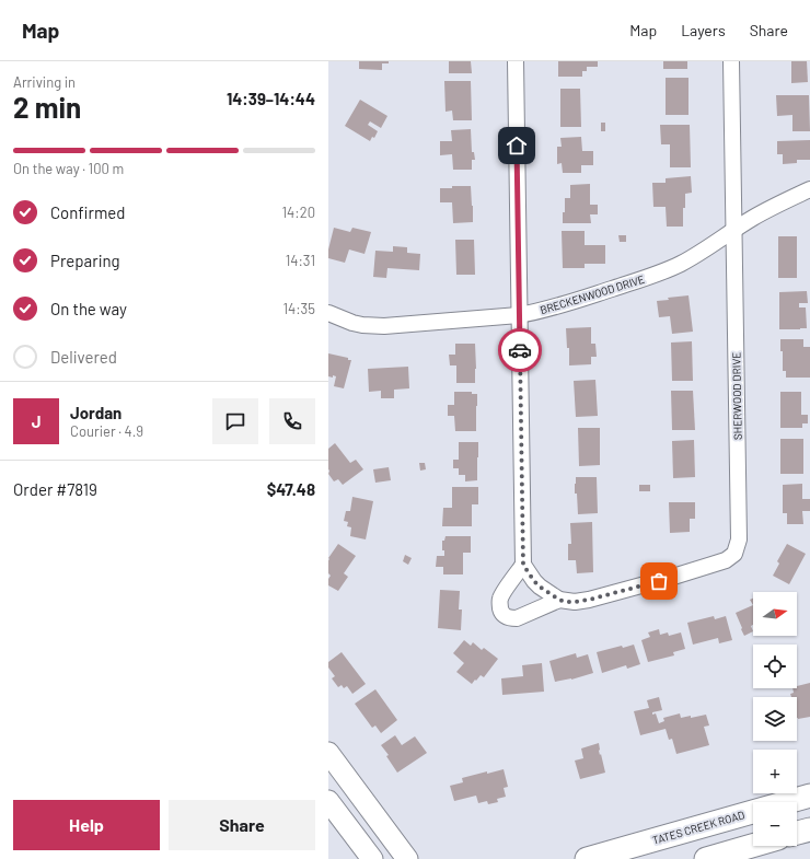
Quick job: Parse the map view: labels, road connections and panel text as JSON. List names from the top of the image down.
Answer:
{
  "streets": {
    "main road": ["TATES CREEK ROAD"],
    "street": ["BRECKENWOOD DRIVE", "SHERWOOD DRIVE"]
  },
  "crossings": [
    ["BRECKENWOOD DRIVE", "SHERWOOD DRIVE"]
  ],
  "north": "right",
  "page": {
    "header": "Map",
    "nav": ["Map", "Layers", "Share"],
    "heading": ["2 min", "Arriving in", "14:39–14:44"],
    "panel": [
      "Jordan",
      "Courier · 4.9",
      "Order #7819",
      "$47.48"
    ],
    "bar": "On the way · 100 m",
    "list": [
      ["Confirmed", "14:20"],
      ["Preparing", "14:31"],
      ["On the way", "14:35"],
      "Delivered"
    ],
    "round": "J",
    "map_buttons": ["+", "−"],
    "buttons": ["Help", "Share"]
  }
}
